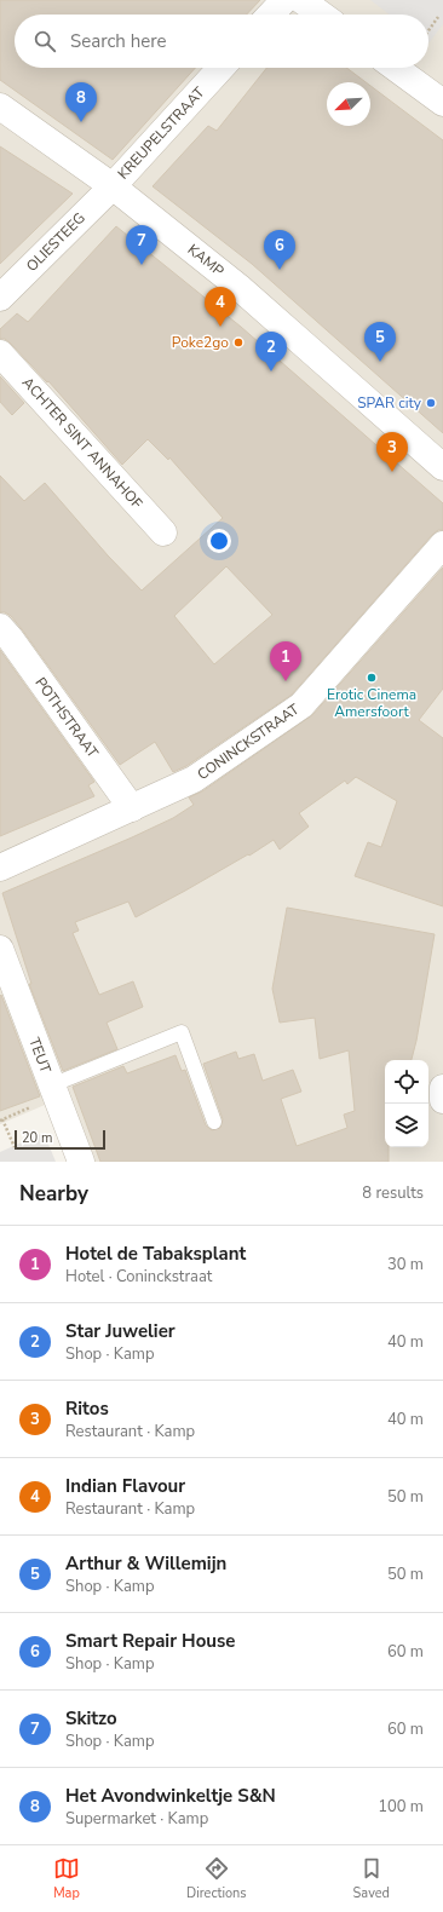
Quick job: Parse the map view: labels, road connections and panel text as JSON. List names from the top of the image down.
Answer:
{
  "streets": {
    "street": [
      "KREUPELSTRAAT",
      "OLIESTEEG",
      "KAMP",
      "ACHTER SINT ANNAHOF",
      "POTHSTRAAT",
      "CONINCKSTRAAT",
      "TEUT"
    ]
  },
  "crossings": [
    ["KREUPELSTRAAT", "OLIESTEEG"],
    ["KREUPELSTRAAT", "KAMP"],
    ["OLIESTEEG", "KAMP"],
    ["POTHSTRAAT", "CONINCKSTRAAT"]
  ],
  "places": ["Poke2go", "SPAR city", "Erotic Cinema Amersfoort"],
  "scale_bar": "20 m",
  "north": "bottom left",
  "page": {
    "search": "Search here",
    "pins": [
      "8",
      "7",
      "6",
      "4",
      "5",
      "2",
      "3",
      "1"
    ],
    "scale": "20 m",
    "heading": ["Nearby", "8 results"],
    "list": [
      {
        "mark": "1",
        "name": "Hotel de Tabaksplant",
        "note": "Hotel · Coninckstraat",
        "value": "30 m"
      },
      {
        "mark": "2",
        "name": "Star Juwelier",
        "note": "Shop · Kamp",
        "value": "40 m"
      },
      {
        "mark": "3",
        "name": "Ritos",
        "note": "Restaurant · Kamp",
        "value": "40 m"
      },
      {
        "mark": "4",
        "name": "Indian Flavour",
        "note": "Restaurant · Kamp",
        "value": "50 m"
      },
      {
        "mark": "5",
        "name": "Arthur & Willemijn",
        "note": "Shop · Kamp",
        "value": "50 m"
      },
      {
        "mark": "6",
        "name": "Smart Repair House",
        "note": "Shop · Kamp",
        "value": "60 m"
      },
      {
        "mark": "7",
        "name": "Skitzo",
        "note": "Shop · Kamp",
        "value": "60 m"
      },
      {
        "mark": "8",
        "name": "Het Avondwinkeltje S&N",
        "note": "Supermarket · Kamp",
        "value": "100 m"
      }
    ],
    "nav": ["Map", "Directions", "Saved"]
  }
}
